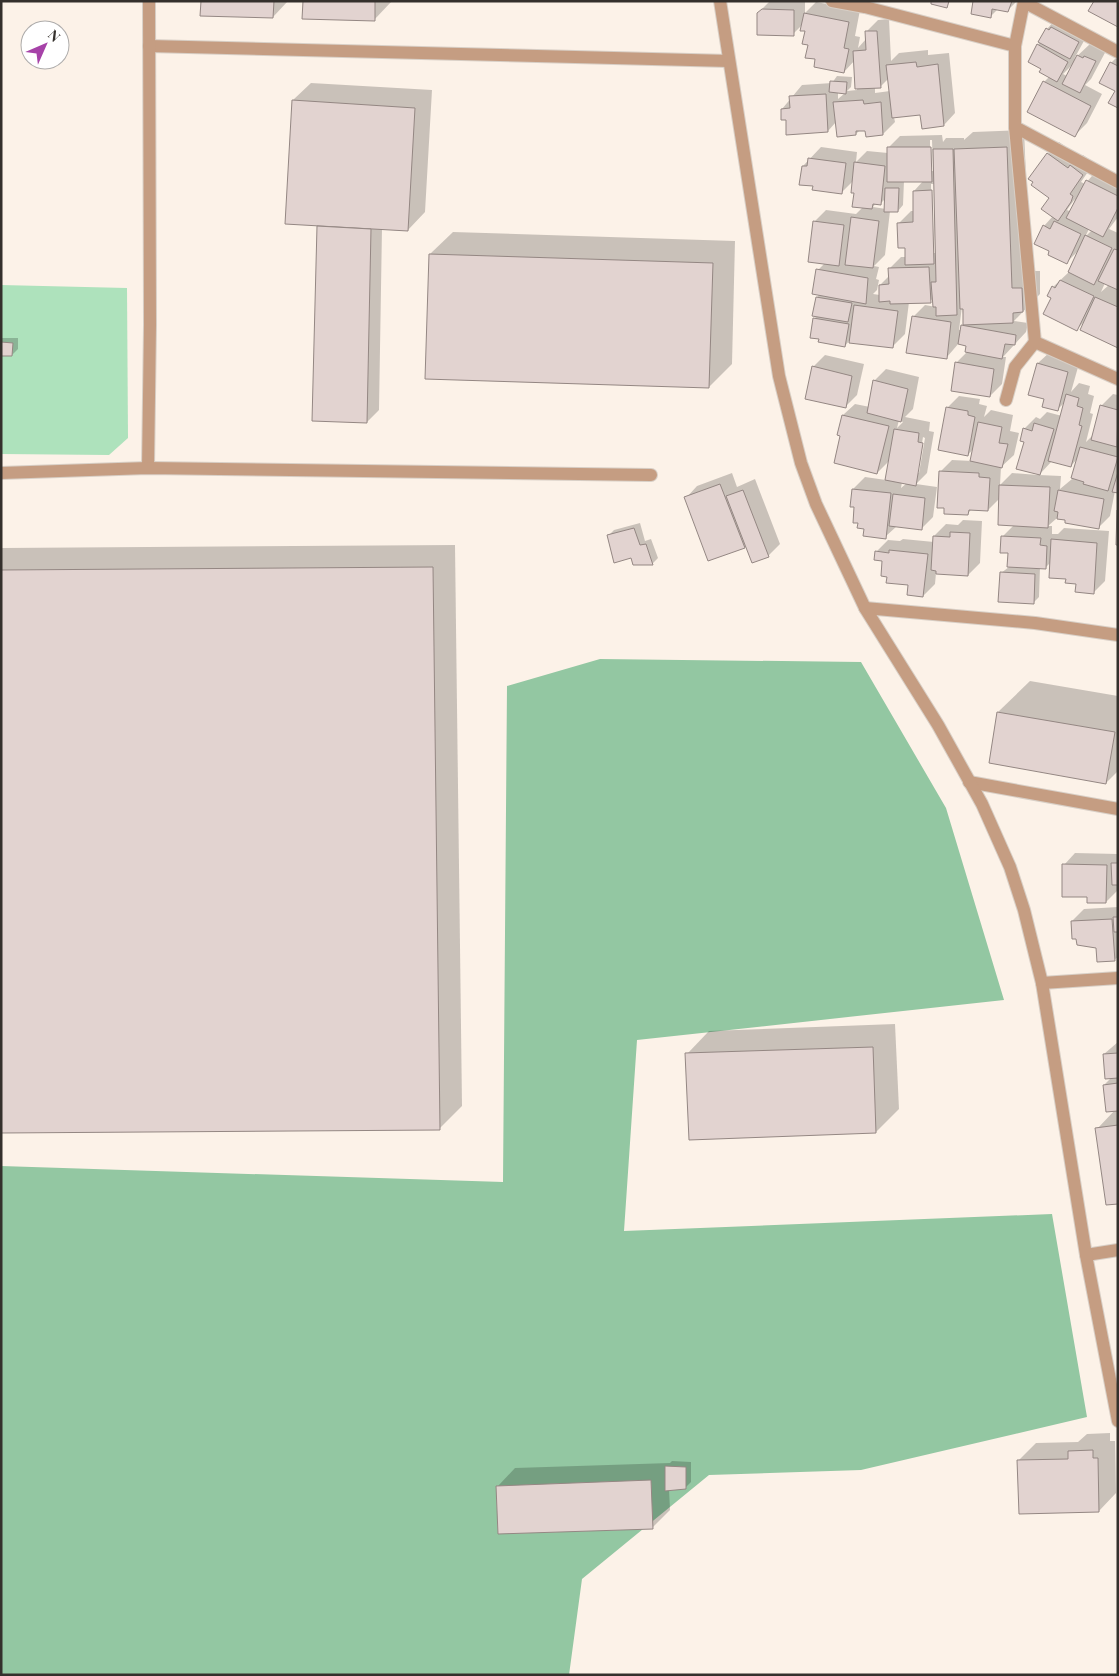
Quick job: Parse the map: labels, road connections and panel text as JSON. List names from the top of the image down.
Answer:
{
  "north": "top right"
}
